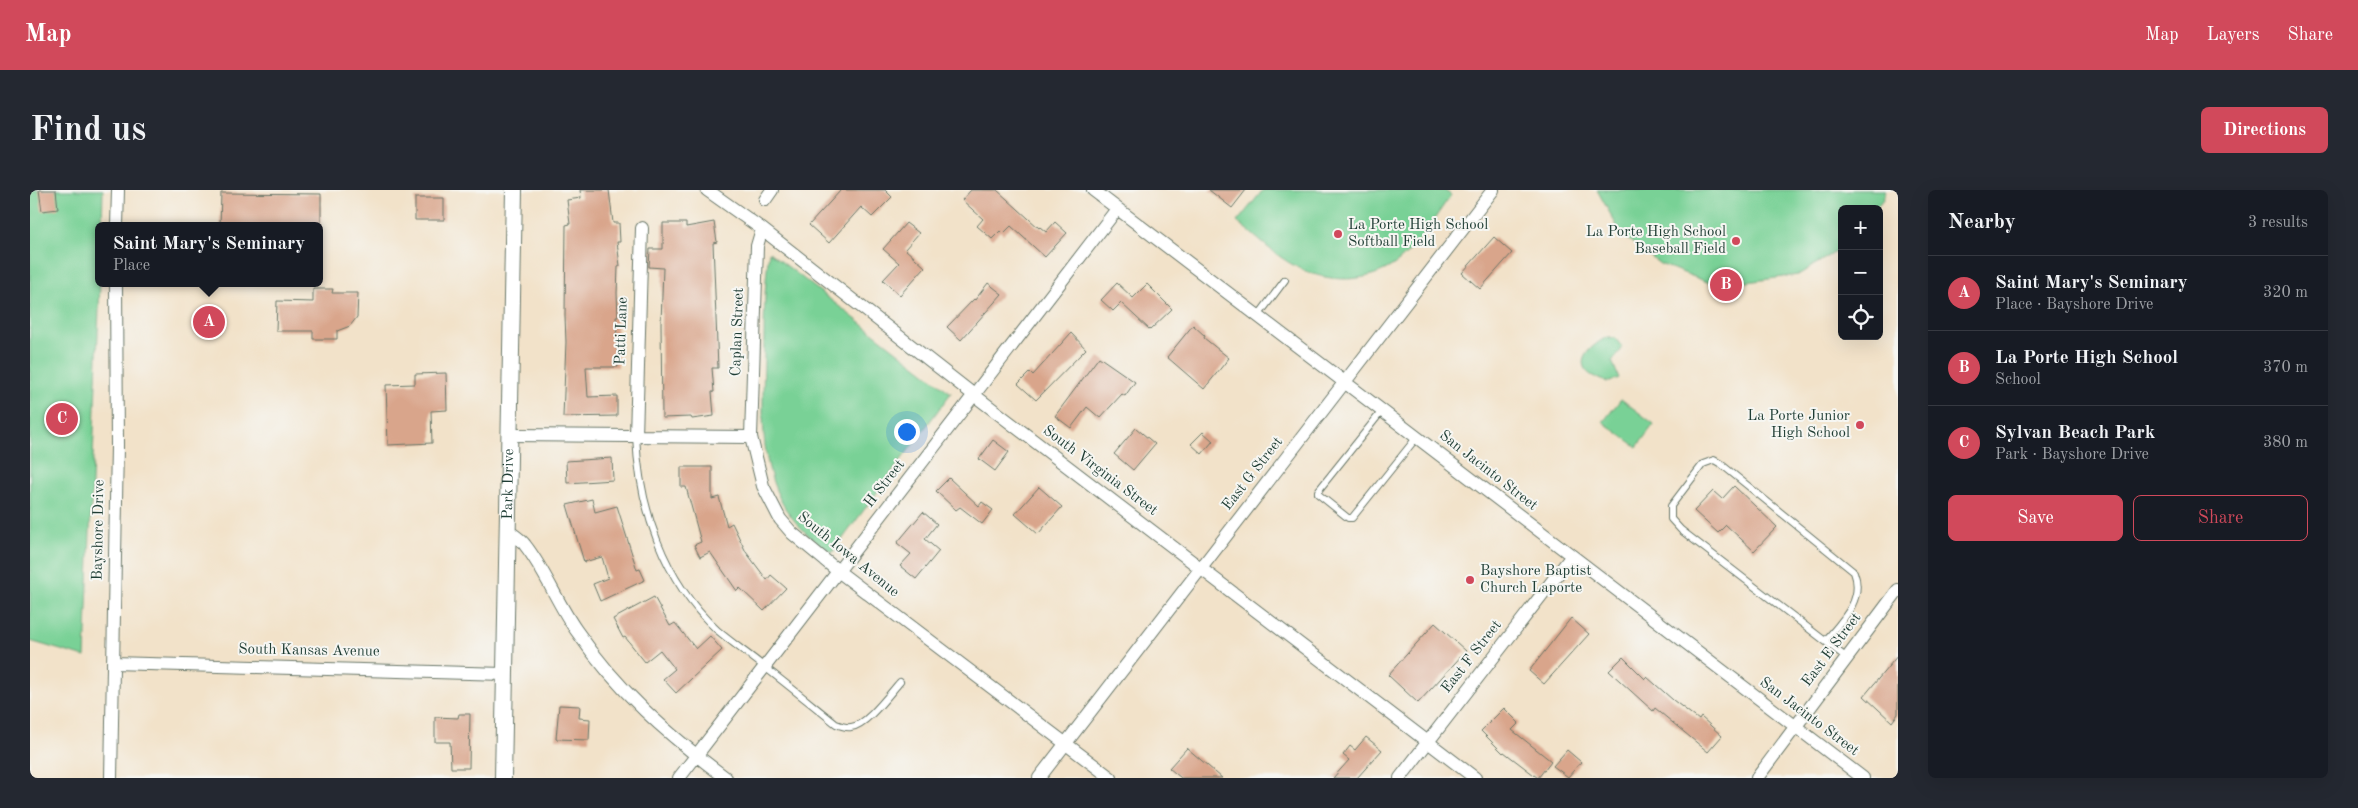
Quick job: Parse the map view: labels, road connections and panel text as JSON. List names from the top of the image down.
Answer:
{
  "streets": {
    "street": [
      "Patti Lane",
      "Caplan Street",
      "South Virginia Street",
      "San Jacinto Street",
      "East G Street",
      "Park Drive",
      "H Street",
      "Bayshore Drive",
      "South Iowa Avenue",
      "East E Street",
      "South Kansas Avenue",
      "East F Street"
    ]
  },
  "crossings": [
    ["Caplan Street", "South Virginia Street"],
    ["Caplan Street", "South Iowa Avenue"],
    ["South Virginia Street", "East G Street"],
    ["South Virginia Street", "H Street"],
    ["South Virginia Street", "East F Street"],
    ["San Jacinto Street", "East G Street"],
    ["San Jacinto Street", "H Street"],
    ["San Jacinto Street", "East E Street"],
    ["San Jacinto Street", "East F Street"],
    ["East G Street", "South Iowa Avenue"],
    ["Park Drive", "South Kansas Avenue"],
    ["H Street", "South Iowa Avenue"],
    ["Bayshore Drive", "South Kansas Avenue"]
  ],
  "places": [
    "La Porte High School Softball Field",
    "La Porte High School Baseball Field",
    "La Porte Junior High School",
    "Bayshore Baptist Church Laporte"
  ],
  "page": {
    "header": "Map",
    "nav": ["Map", "Layers", "Share"],
    "buttons": [
      "Directions",
      ["Save", "Share"]
    ],
    "title": "Find us",
    "heading": ["Nearby", "3 results"],
    "map_buttons": ["+", "−"],
    "popup": ["Saint Mary's Seminary", "Place"],
    "list": [
      {
        "mark": "A",
        "name": "Saint Mary's Seminary",
        "note": "Place · Bayshore Drive",
        "value": "320 m"
      },
      {
        "mark": "B",
        "name": "La Porte High School",
        "note": "School",
        "value": "370 m"
      },
      {
        "mark": "C",
        "name": "Sylvan Beach Park",
        "note": "Park · Bayshore Drive",
        "value": "380 m"
      }
    ],
    "pins": ["B", "A", "C"]
  }
}
